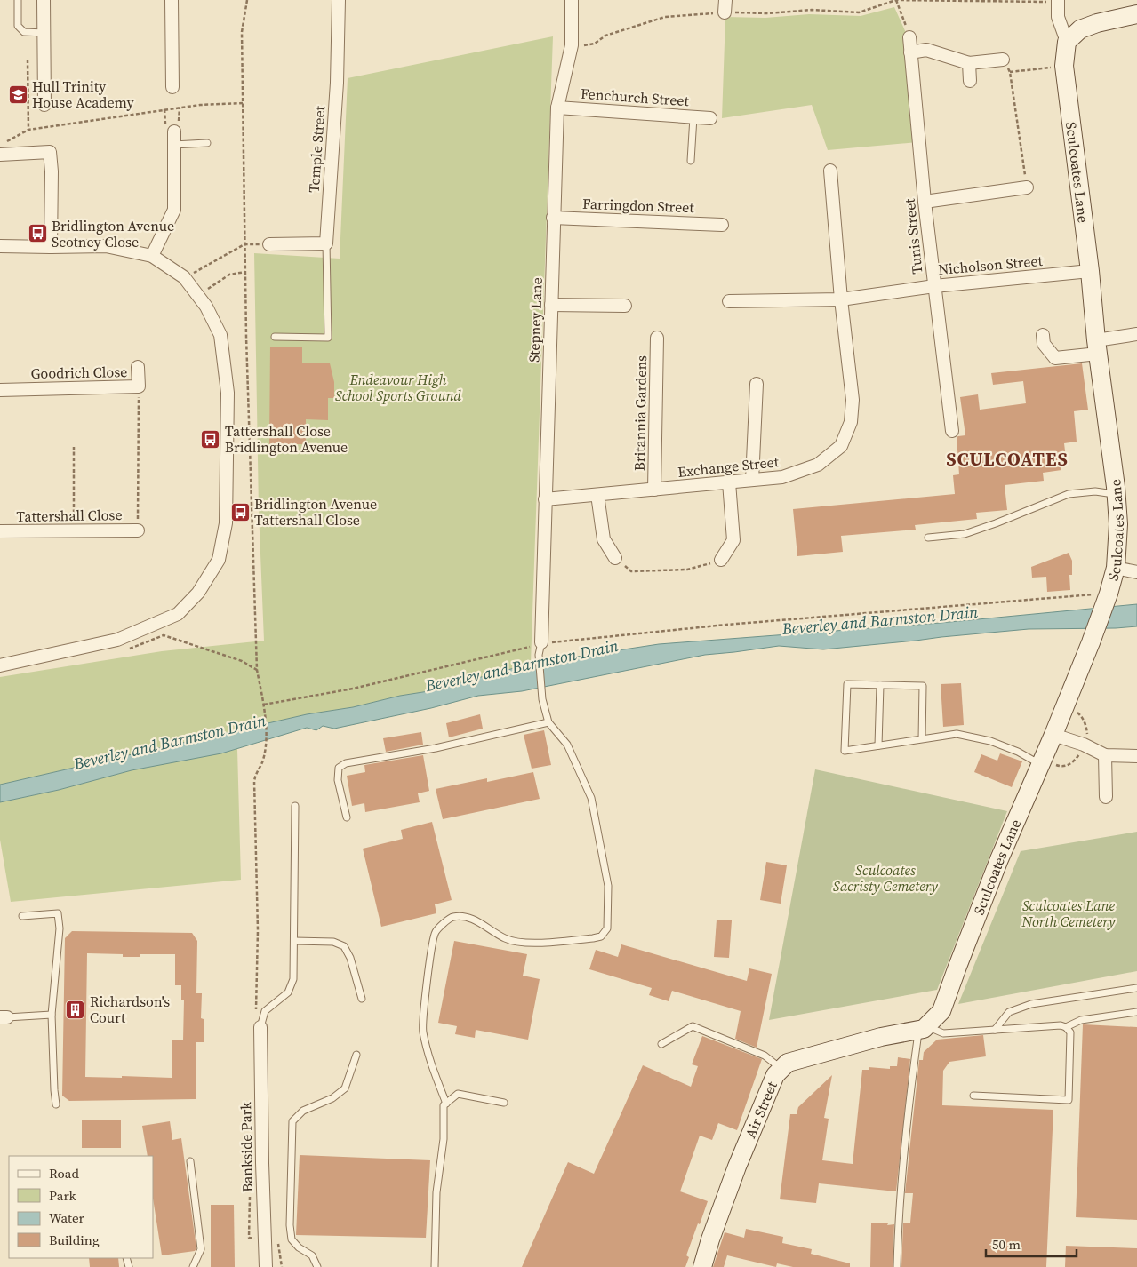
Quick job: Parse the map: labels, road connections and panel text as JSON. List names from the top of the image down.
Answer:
{
  "streets": {
    "street": [
      "Fenchurch Street",
      "Temple Street",
      "Sculcoates Lane",
      "Farringdon Street",
      "Tunis Street",
      "Nicholson Street",
      "Stepney Lane",
      "Goodrich Close",
      "Britannia Gardens",
      "Exchange Street",
      "Tattershall Close",
      "Air Street",
      "Bankside Park"
    ]
  },
  "crossings": [
    ["Fenchurch Street", "Stepney Lane"],
    ["Sculcoates Lane", "Nicholson Street"],
    ["Sculcoates Lane", "Air Street"],
    ["Farringdon Street", "Stepney Lane"],
    ["Tunis Street", "Nicholson Street"],
    ["Nicholson Street", "Exchange Street"],
    ["Stepney Lane", "Exchange Street"],
    ["Britannia Gardens", "Exchange Street"]
  ],
  "districts": ["SCULCOATES"],
  "water": ["Beverley and Barmston Drain"],
  "parks": ["Endeavour High School Sports Ground", "Sculcoates Sacristy Cemetery", "Sculcoates Lane North Cemetery"],
  "places": {
    "school or university": ["Hull Trinity House Academy"],
    "bus stop": ["Bridlington Avenue Scotney Close", "Tattershall Close Bridlington Avenue", "Bridlington Avenue Tattershall Close"],
    "building": ["Richardson's Court"]
  },
  "legend": [
    "Road",
    "Park",
    "Water",
    "Building"
  ],
  "scale_bar": "50 m"
}
